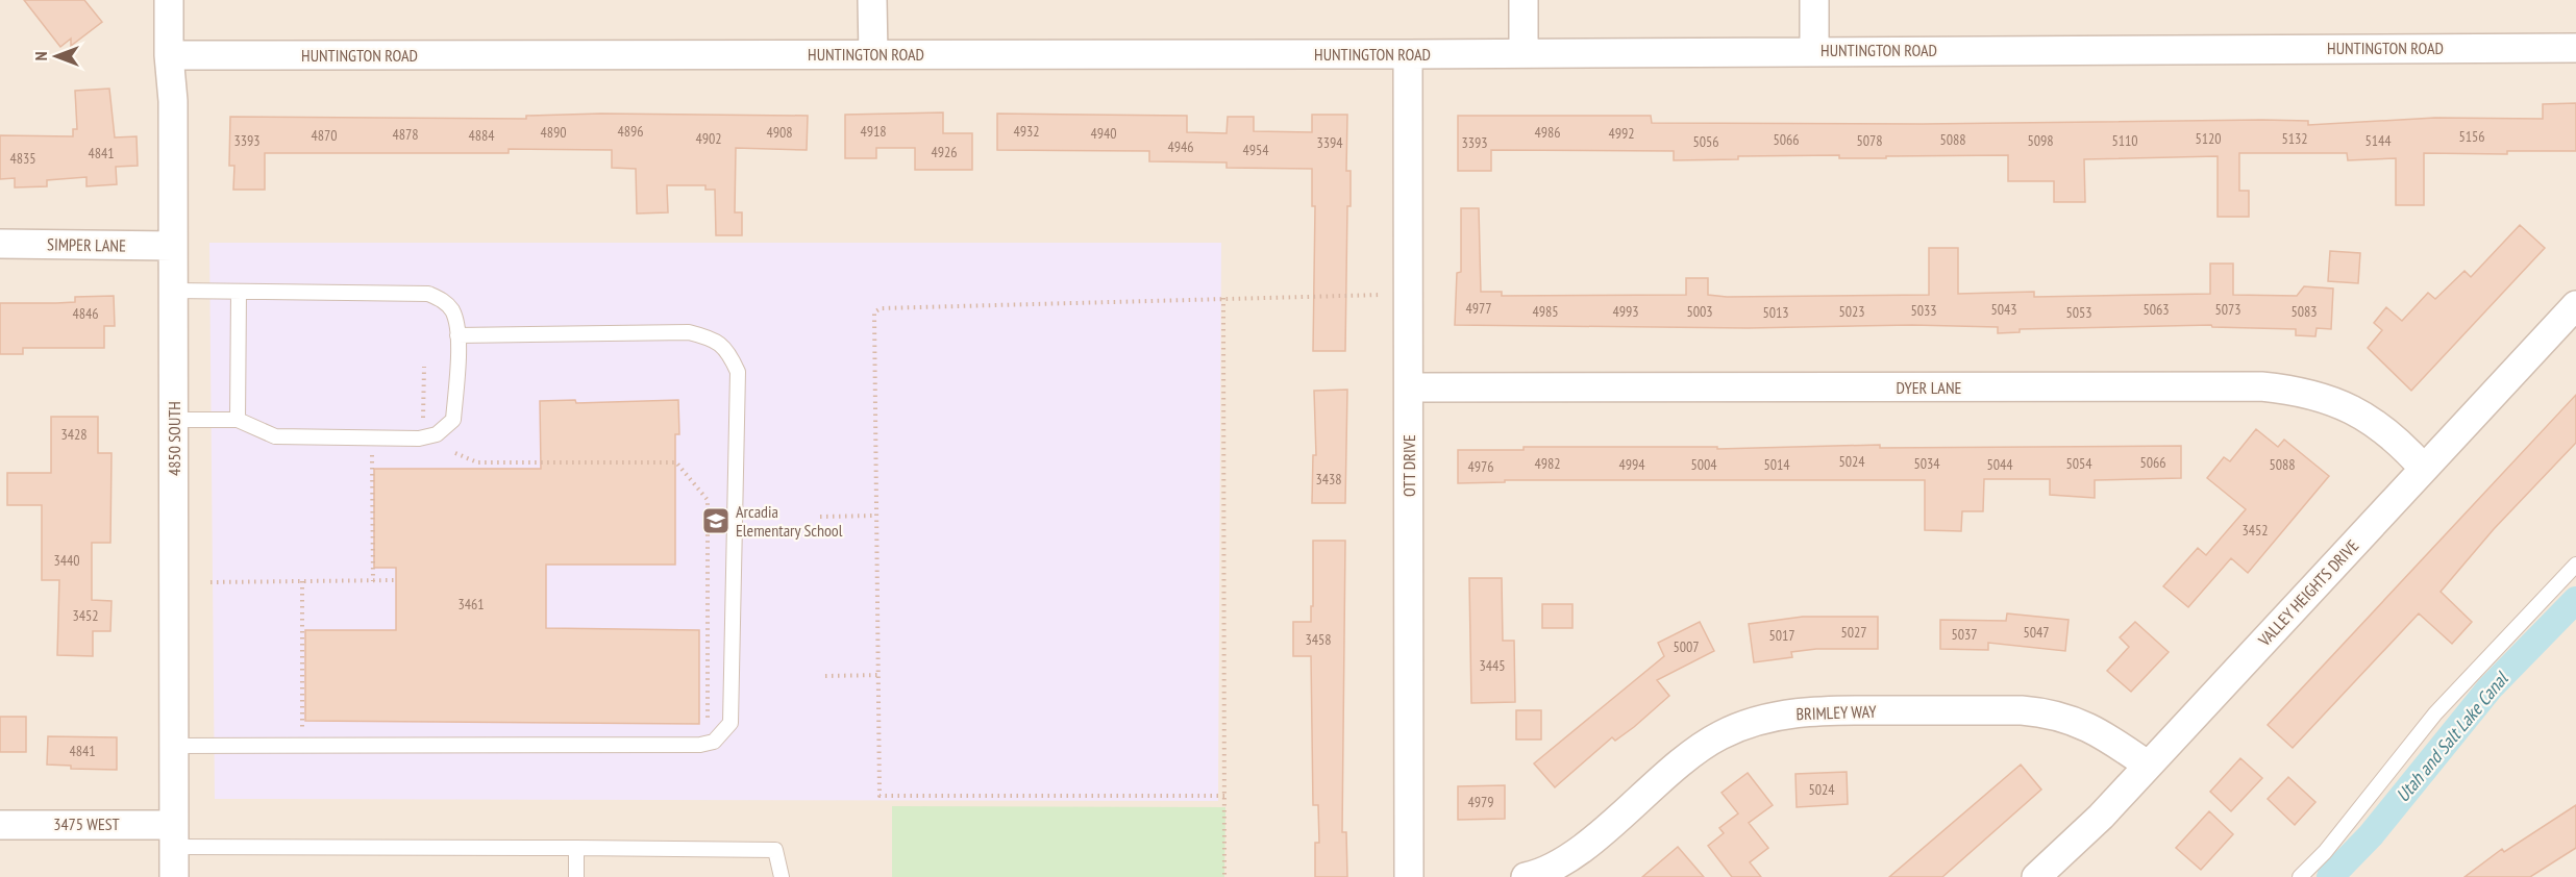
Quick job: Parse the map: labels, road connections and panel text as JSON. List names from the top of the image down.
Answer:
{
  "streets": {
    "street": [
      "HUNTINGTON ROAD",
      "SIMPER LANE",
      "DYER LANE",
      "4850 SOUTH",
      "OTT DRIVE",
      "VALLEY HEIGHTS DRIVE",
      "BRIMLEY WAY",
      "3475 WEST"
    ]
  },
  "crossings": [
    ["HUNTINGTON ROAD", "4850 SOUTH"],
    ["HUNTINGTON ROAD", "OTT DRIVE"],
    ["SIMPER LANE", "4850 SOUTH"],
    ["DYER LANE", "OTT DRIVE"],
    ["DYER LANE", "VALLEY HEIGHTS DRIVE"],
    ["4850 SOUTH", "3475 WEST"],
    ["VALLEY HEIGHTS DRIVE", "BRIMLEY WAY"]
  ],
  "water": ["Utah and Salt Lake Canal"],
  "places": {
    "school or university": ["Arcadia Elementary School"]
  },
  "house_numbers": [
    "4896",
    "4918",
    "4932",
    "4890",
    "4908",
    "4986",
    "4940",
    "4992",
    "4878",
    "4870",
    "4884",
    "5156",
    "4902",
    "5120",
    "5132",
    "5066",
    "5088",
    "3393",
    "5078",
    "5098",
    "5110",
    "5144",
    "5056",
    "3394",
    "3393",
    "4946",
    "4954",
    "4926",
    "4841",
    "4835",
    "4977",
    "5043",
    "5063",
    "5073",
    "5033",
    "4985",
    "4993",
    "5003",
    "5023",
    "5083",
    "5013",
    "5053",
    "4846",
    "3428",
    "5024",
    "5066",
    "4982",
    "5034",
    "5054",
    "4994",
    "5004",
    "5014",
    "5044",
    "5088",
    "4976",
    "3438",
    "3452",
    "3440",
    "3461",
    "3452",
    "5027",
    "5047",
    "5037",
    "5017",
    "3458",
    "5007",
    "3445",
    "4841",
    "5024",
    "4979"
  ],
  "north": "left"
}
